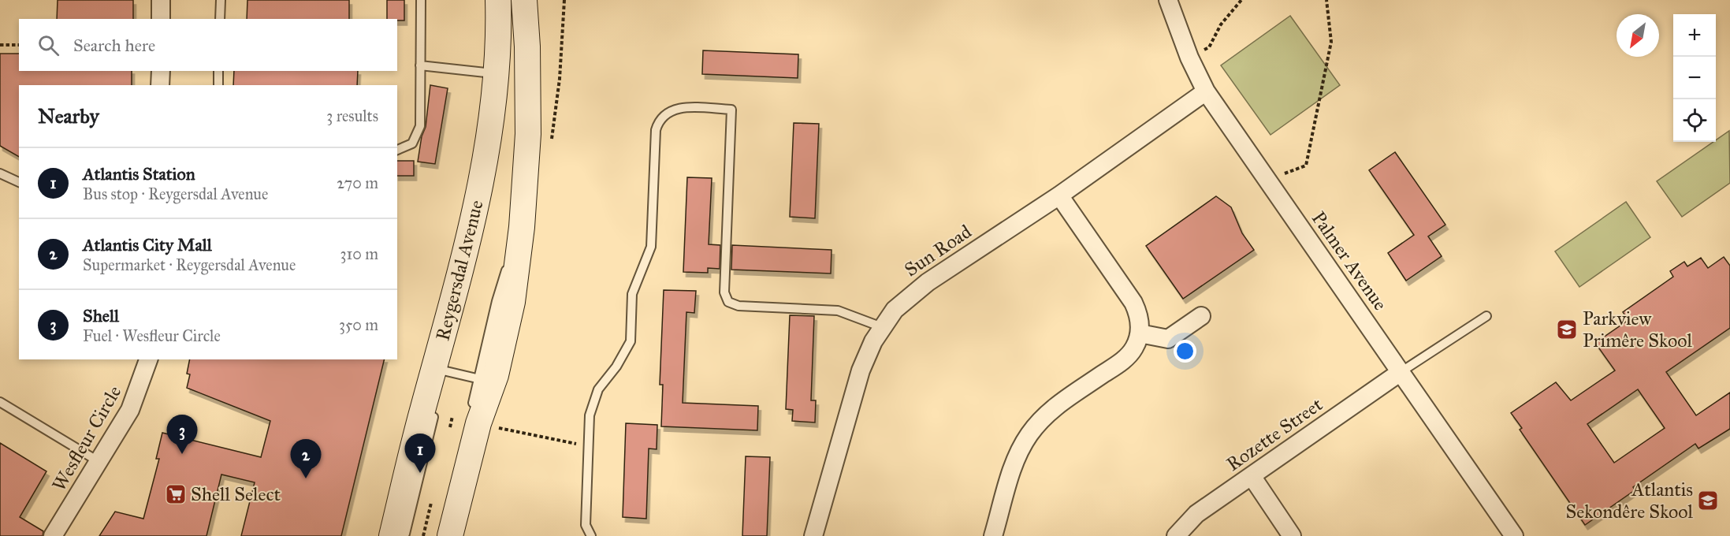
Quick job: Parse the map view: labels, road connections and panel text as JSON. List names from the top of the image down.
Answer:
{
  "streets": {
    "main road": ["Reygersdal Avenue"],
    "street": [
      "Sun Road",
      "Palmer Avenue",
      "Rozette Street",
      "Wesfleur Circle"
    ]
  },
  "crossings": [
    ["Sun Road", "Palmer Avenue"],
    ["Palmer Avenue", "Rozette Street"]
  ],
  "places": {
    "school or university": ["Parkview Primêre Skool", "Atlantis Sekondêre Skool"],
    "supermarket": ["Shell Select"]
  },
  "north": "bottom left",
  "page": {
    "map_buttons": ["+", "−"],
    "search": "Search here",
    "heading": ["Nearby", "3 results"],
    "list": [
      {
        "mark": "1",
        "name": "Atlantis Station",
        "note": "Bus stop · Reygersdal Avenue",
        "value": "270 m"
      },
      {
        "mark": "2",
        "name": "Atlantis City Mall",
        "note": "Supermarket · Reygersdal Avenue",
        "value": "310 m"
      },
      {
        "mark": "3",
        "name": "Shell",
        "note": "Fuel · Wesfleur Circle",
        "value": "350 m"
      }
    ],
    "pins": ["3", "1", "2"]
  }
}
